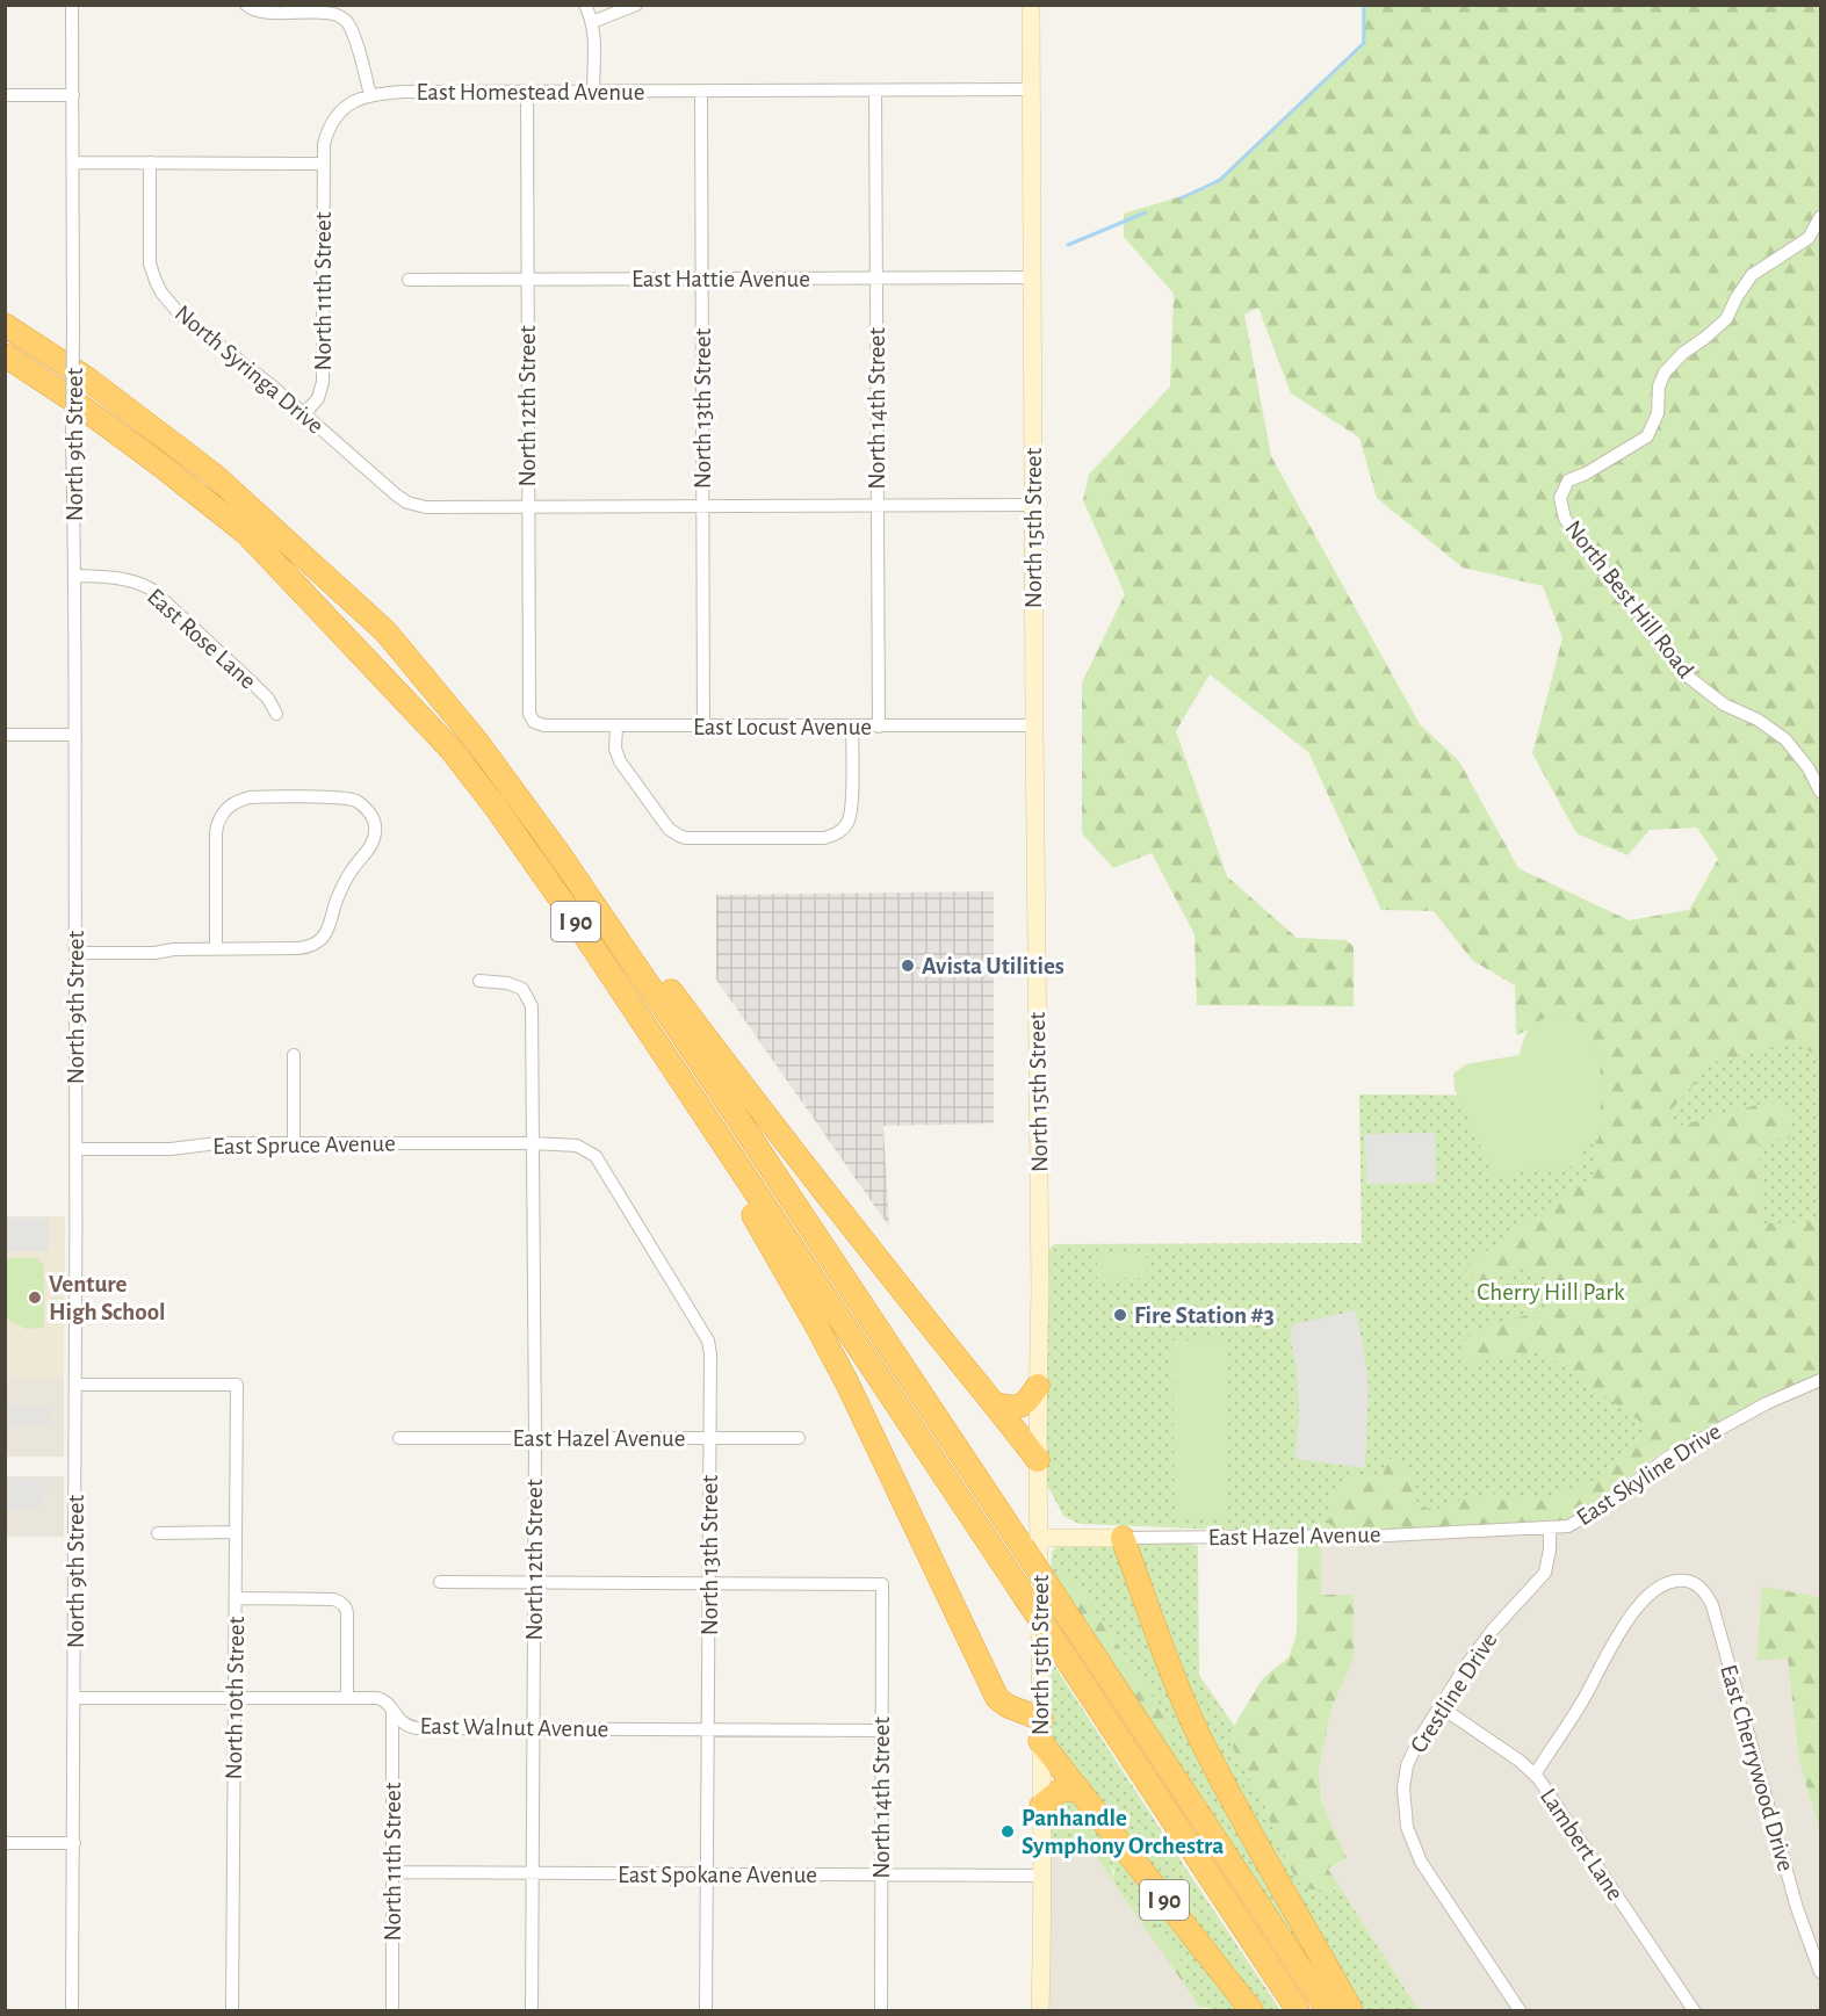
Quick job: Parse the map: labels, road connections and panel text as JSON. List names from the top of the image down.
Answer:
{
  "streets": {
    "highway": ["I 90"],
    "main road": ["North 15th Street", "East Hazel Avenue"],
    "street": [
      "East Homestead Avenue",
      "East Hattie Avenue",
      "North 11th Street",
      "North Syringa Drive",
      "North 12th Street",
      "North 13th Street",
      "North 14th Street",
      "North 9th Street",
      "North Best Hill Road",
      "East Rose Lane",
      "East Locust Avenue",
      "East Spruce Avenue",
      "East Skyline Drive",
      "Crestline Drive",
      "North 10th Street",
      "East Walnut Avenue",
      "East Cherrywood Drive",
      "Lambert Lane",
      "East Spokane Avenue"
    ]
  },
  "crossings": [
    ["East Homestead Avenue", "North 11th Street"],
    ["East Homestead Avenue", "North 12th Street"],
    ["East Homestead Avenue", "North 13th Street"],
    ["East Homestead Avenue", "North 14th Street"],
    ["East Homestead Avenue", "North 15th Street"],
    ["East Hattie Avenue", "North 12th Street"],
    ["East Hattie Avenue", "North 13th Street"],
    ["East Hattie Avenue", "North 14th Street"],
    ["East Hattie Avenue", "North 15th Street"],
    ["North 11th Street", "North Syringa Drive"],
    ["North 11th Street", "East Walnut Avenue"],
    ["North 11th Street", "East Spokane Avenue"],
    ["North Syringa Drive", "North 12th Street"],
    ["North 12th Street", "North 13th Street"],
    ["North 12th Street", "East Locust Avenue"],
    ["North 12th Street", "East Spruce Avenue"],
    ["North 12th Street", "East Hazel Avenue"],
    ["North 12th Street", "East Walnut Avenue"],
    ["North 12th Street", "East Spokane Avenue"],
    ["North 13th Street", "North 14th Street"],
    ["North 13th Street", "East Locust Avenue"],
    ["North 13th Street", "East Spruce Avenue"],
    ["North 13th Street", "East Hazel Avenue"],
    ["North 13th Street", "East Walnut Avenue"],
    ["North 13th Street", "East Spokane Avenue"],
    ["North 14th Street", "East Locust Avenue"],
    ["North 14th Street", "East Walnut Avenue"],
    ["North 14th Street", "East Spokane Avenue"],
    ["North 9th Street", "East Rose Lane"],
    ["North 9th Street", "East Spruce Avenue"],
    ["North 9th Street", "North 10th Street"],
    ["North 9th Street", "East Walnut Avenue"],
    ["North 15th Street", "East Locust Avenue"],
    ["North 15th Street", "I 90"],
    ["North 15th Street", "East Hazel Avenue"],
    ["North 15th Street", "East Spokane Avenue"],
    ["I 90", "East Hazel Avenue"],
    ["East Hazel Avenue", "East Skyline Drive"],
    ["East Hazel Avenue", "Crestline Drive"],
    ["East Skyline Drive", "Crestline Drive"],
    ["Crestline Drive", "Lambert Lane"],
    ["North 10th Street", "East Walnut Avenue"],
    ["East Cherrywood Drive", "Lambert Lane"]
  ],
  "parks": ["Cherry Hill Park"],
  "places": [
    "Avista Utilities",
    "Venture High School",
    "Fire Station #3",
    "Panhandle Symphony Orchestra"
  ]
}
